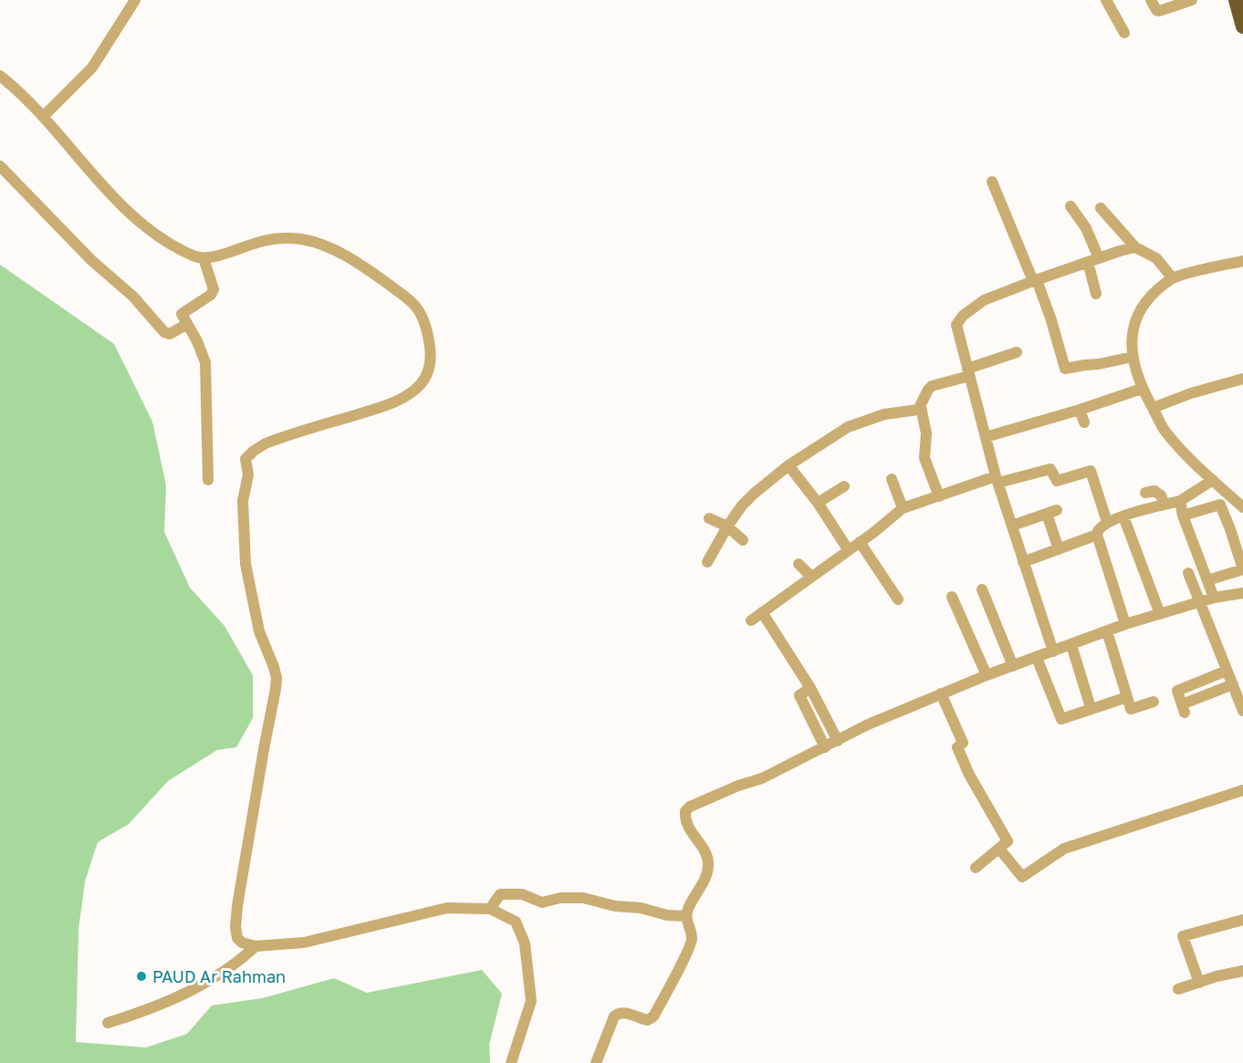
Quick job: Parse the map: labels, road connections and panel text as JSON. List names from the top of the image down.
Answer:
{
  "places": ["PAUD Ar Rahman"]
}
